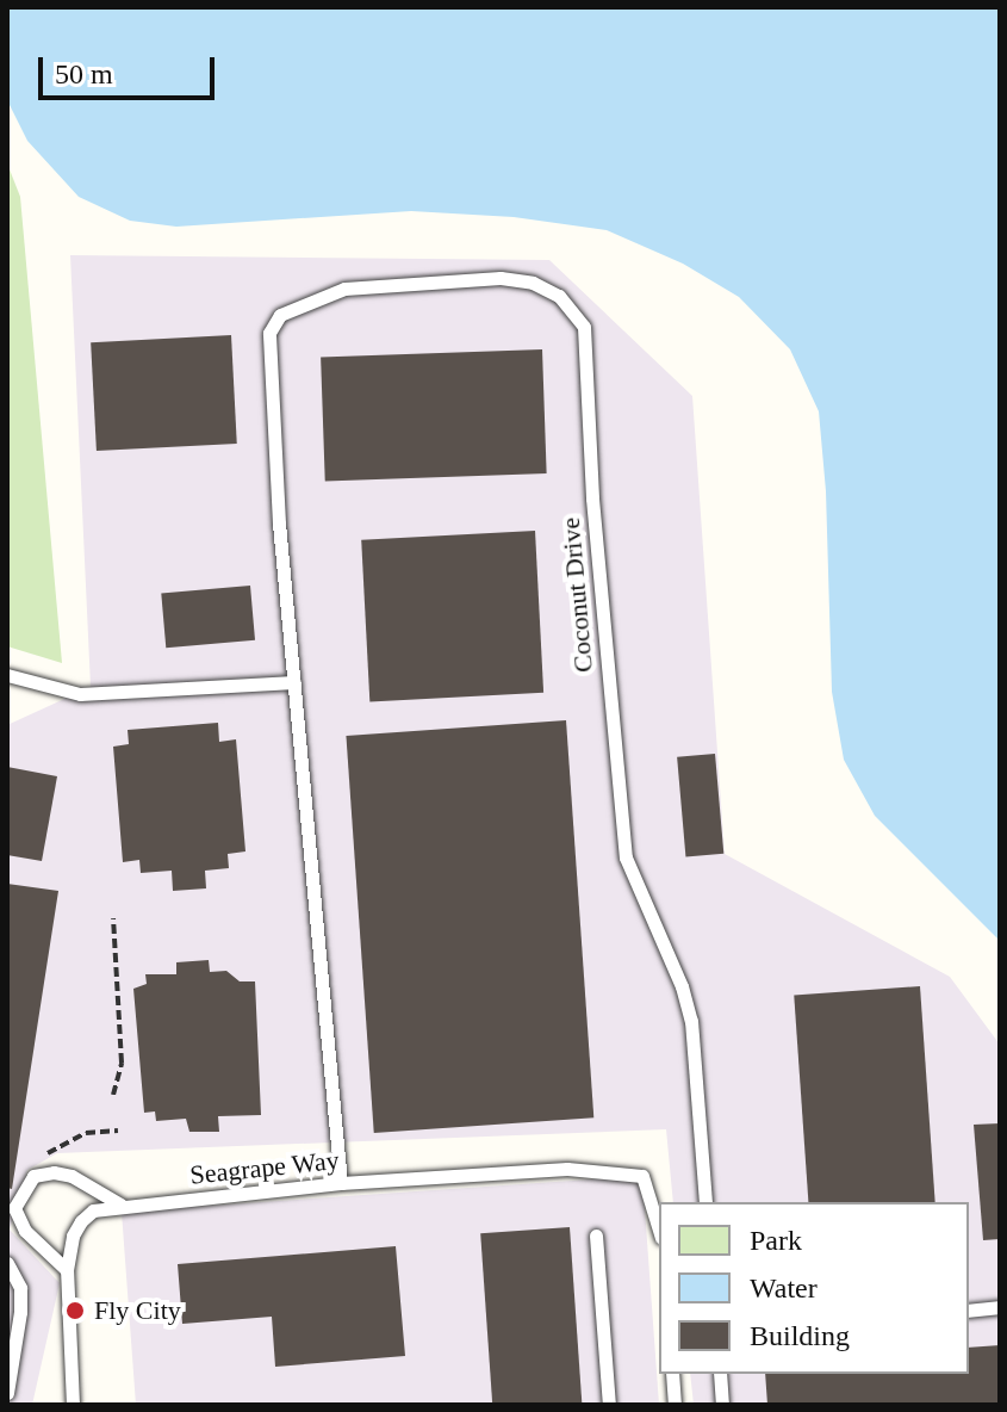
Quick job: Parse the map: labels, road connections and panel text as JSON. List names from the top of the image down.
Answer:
{
  "streets": {
    "lane": ["Coconut Drive", "Seagrape Way"]
  },
  "places": ["Fly City"],
  "legend": ["Park", "Water", "Building"],
  "scale_bar": "50 m"
}
